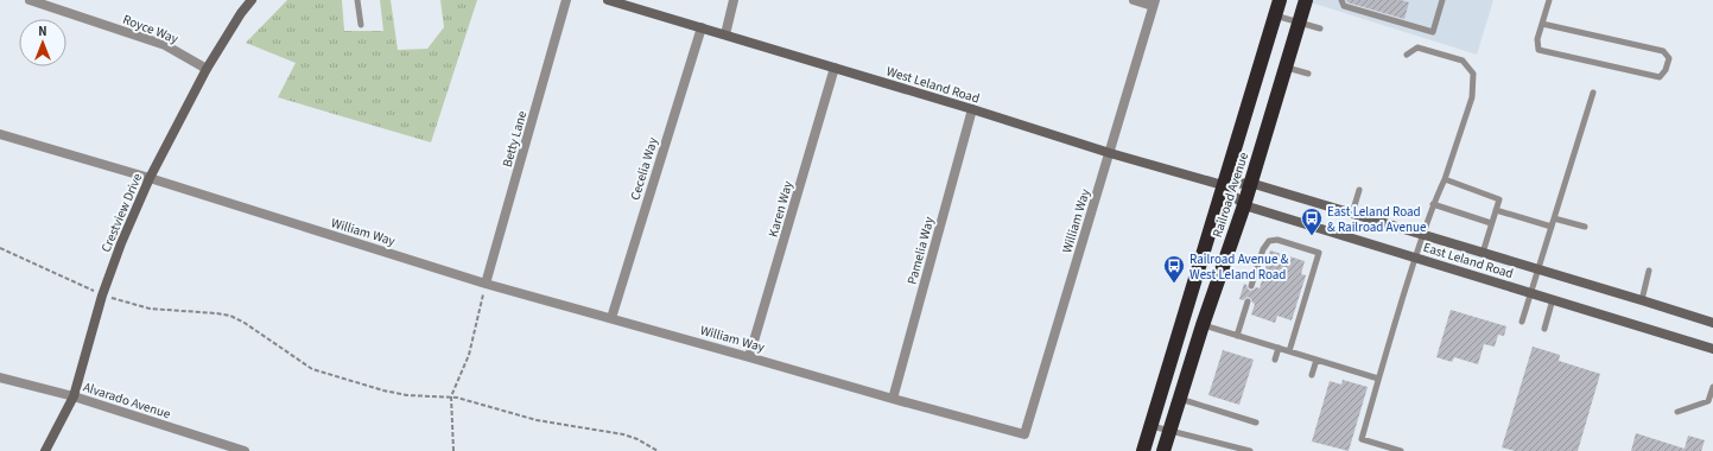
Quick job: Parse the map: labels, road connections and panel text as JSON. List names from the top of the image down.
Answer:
{
  "streets": {
    "highway": ["Railroad Avenue"],
    "main road": ["West Leland Road", "Crestview Drive", "East Leland Road"],
    "street": [
      "Royce Way",
      "Betty Lane",
      "Cecelia Way",
      "Karen Way",
      "William Way",
      "Pamelia Way",
      "Alvarado Avenue"
    ]
  },
  "crossings": [
    ["Royce Way", "Crestview Drive"],
    ["West Leland Road", "Cecelia Way"],
    ["West Leland Road", "Railroad Avenue"],
    ["West Leland Road", "Karen Way"],
    ["West Leland Road", "William Way"],
    ["West Leland Road", "Pamelia Way"],
    ["West Leland Road", "East Leland Road"],
    ["Betty Lane", "William Way"],
    ["Cecelia Way", "William Way"],
    ["Railroad Avenue", "East Leland Road"],
    ["Karen Way", "William Way"],
    ["Crestview Drive", "William Way"],
    ["Crestview Drive", "Alvarado Avenue"],
    ["William Way", "Pamelia Way"]
  ],
  "places": {
    "bus stop": ["East Leland Road & Railroad Avenue", "Railroad Avenue & West Leland Road"]
  },
  "north": "top"
}
